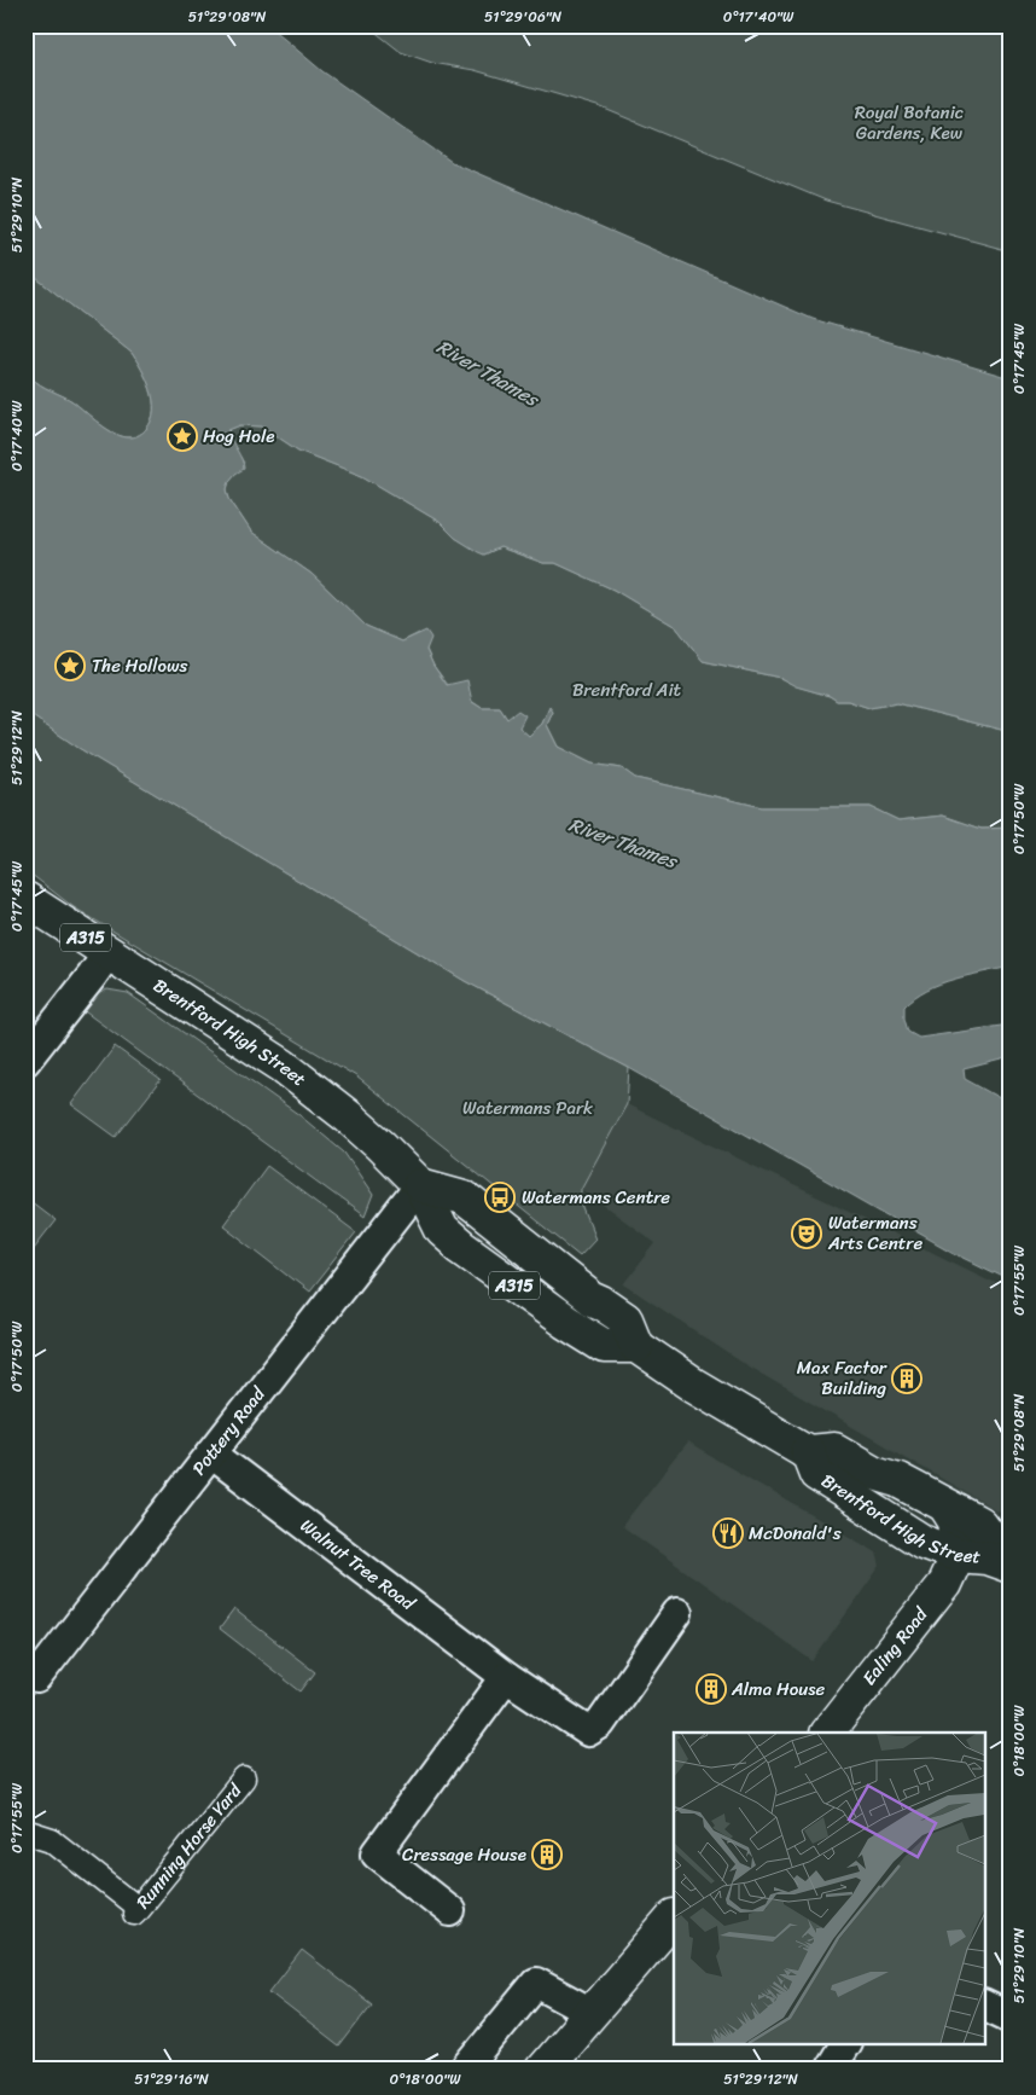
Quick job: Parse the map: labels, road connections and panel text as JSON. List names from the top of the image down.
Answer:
{
  "streets": {
    "main road": ["A315", "Brentford High Street", "Ealing Road"],
    "street": ["Pottery Road", "Walnut Tree Road", "Running Horse Yard"]
  },
  "crossings": [
    ["Brentford High Street", "Pottery Road"],
    ["Brentford High Street", "Ealing Road"],
    ["Pottery Road", "Walnut Tree Road"]
  ],
  "water": ["River Thames"],
  "parks": ["Royal Botanic Gardens, Kew", "Brentford Ait", "Watermans Park"],
  "places": {
    "place": ["Hog Hole", "The Hollows"],
    "bus stop": ["Watermans Centre"],
    "theatre": ["Watermans Arts Centre"],
    "building": ["Max Factor Building", "Alma House", "Cressage House"],
    "restaurant": ["McDonald's"]
  },
  "coordinates": [
    "51°29'08\"N",
    "51°29'06\"N",
    "0°17'40\"W",
    "51°29'10\"N",
    "0°17'45\"W",
    "51°29'12\"N",
    "0°17'50\"W",
    "0°17'55\"W",
    "0°18'00\"W",
    "51°29'16\"N"
  ]
}
